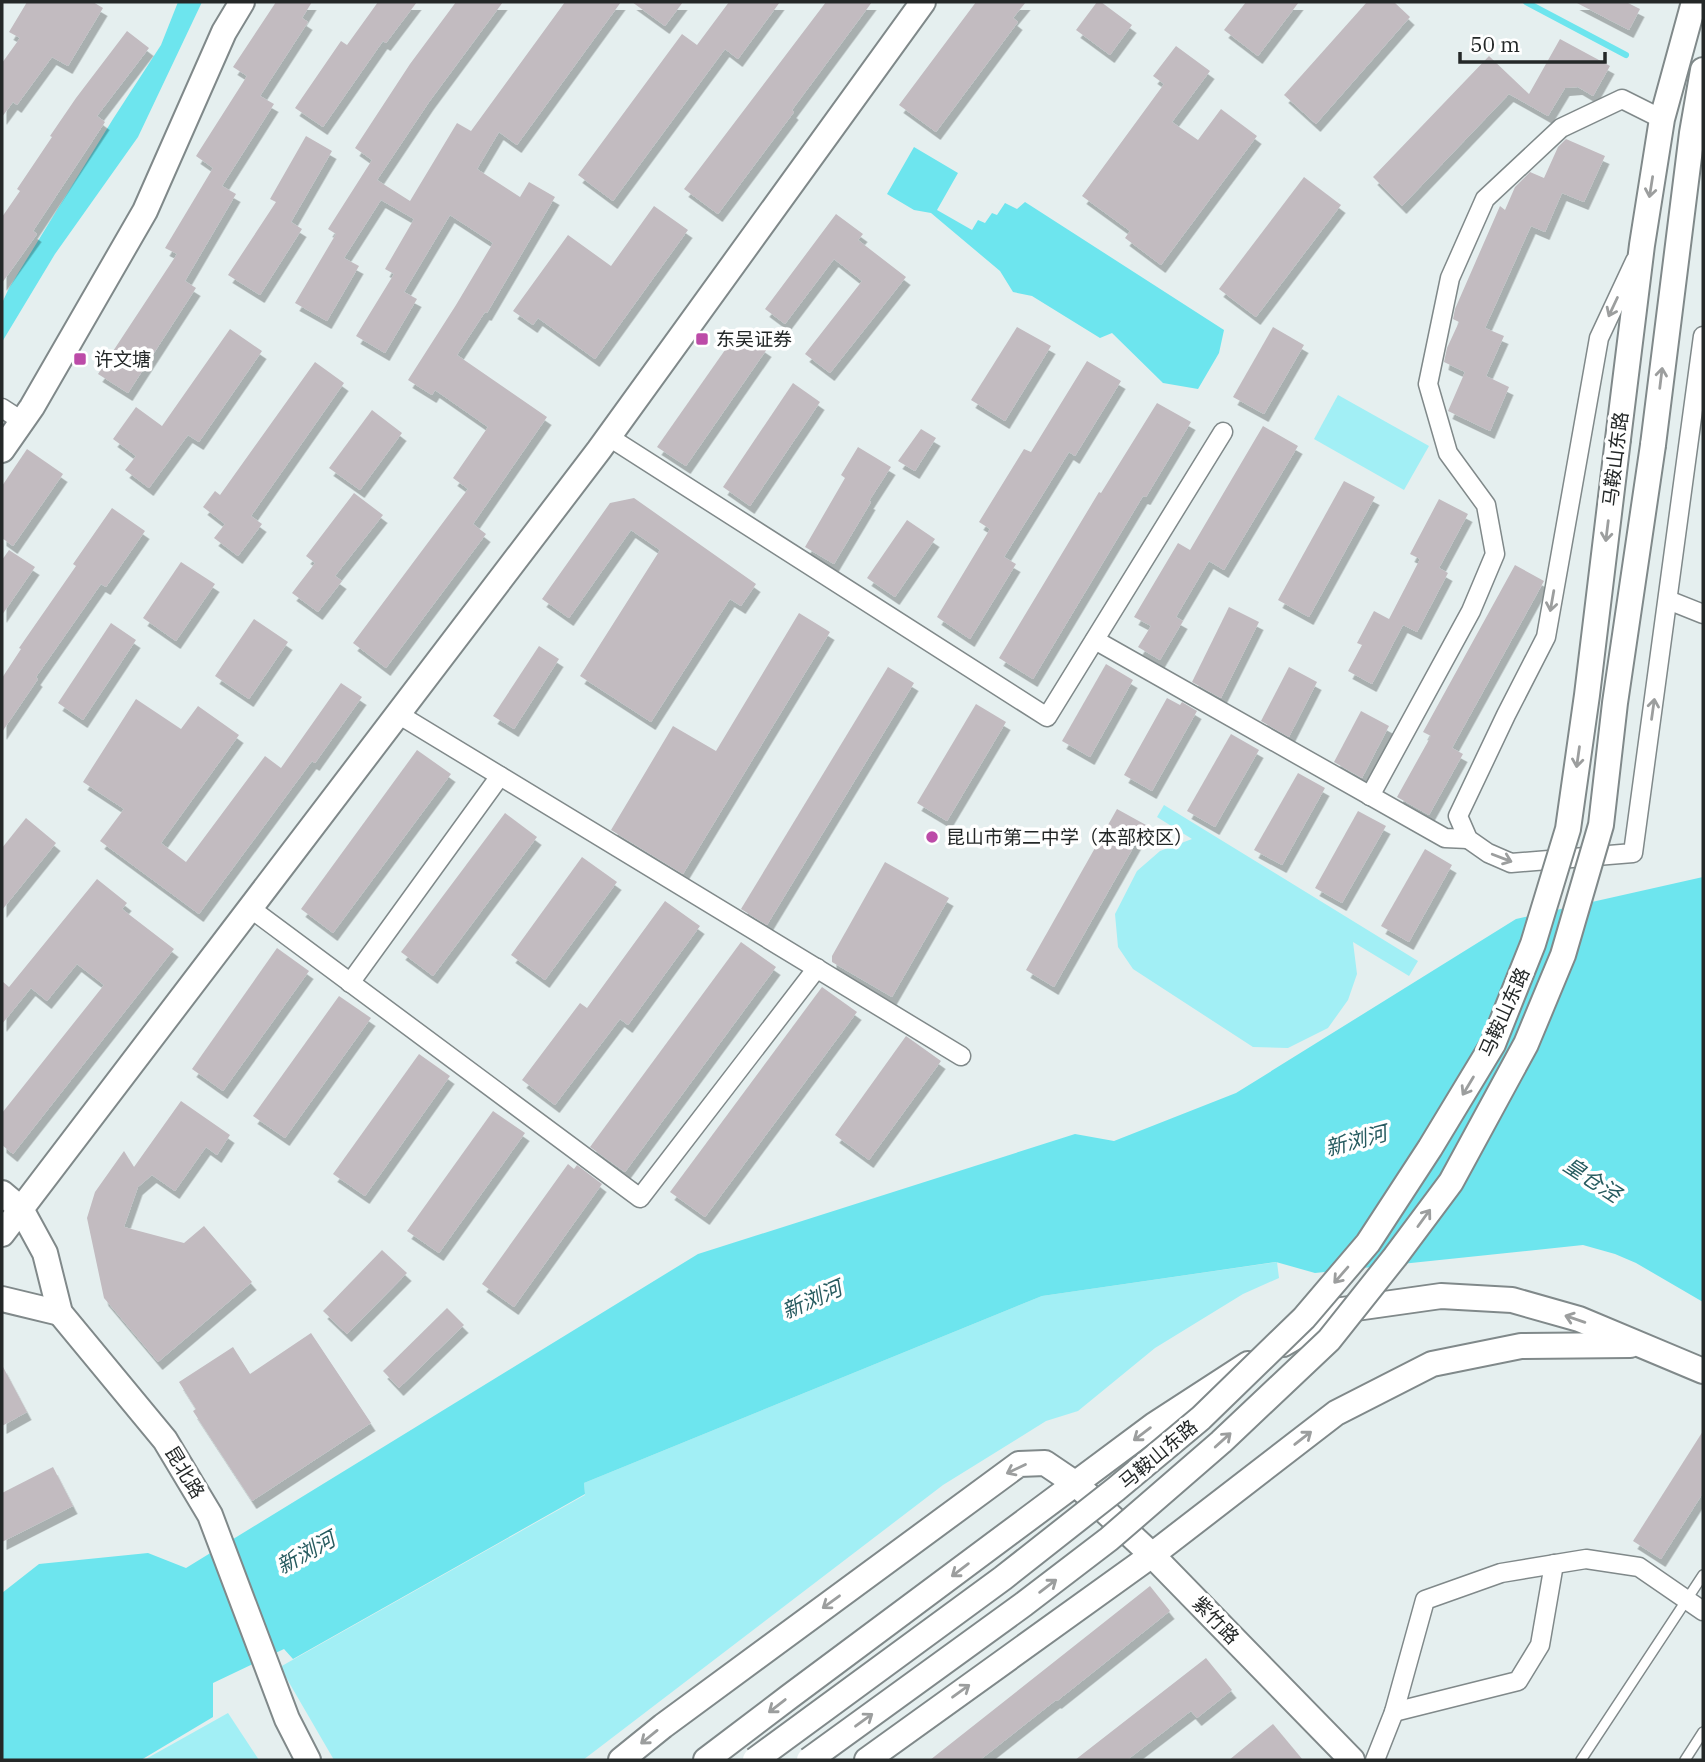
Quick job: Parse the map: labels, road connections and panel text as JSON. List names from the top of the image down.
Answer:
{
  "streets": {
    "main road": ["马鞍山东路", "昆北路", "紫竹路"]
  },
  "water": ["新浏河", "皇仓泾"],
  "places": {
    "transit": ["东吴证券", "许文塘"],
    "other": ["昆山市第二中学（本部校区）"]
  },
  "scale_bar": "50 m"
}
